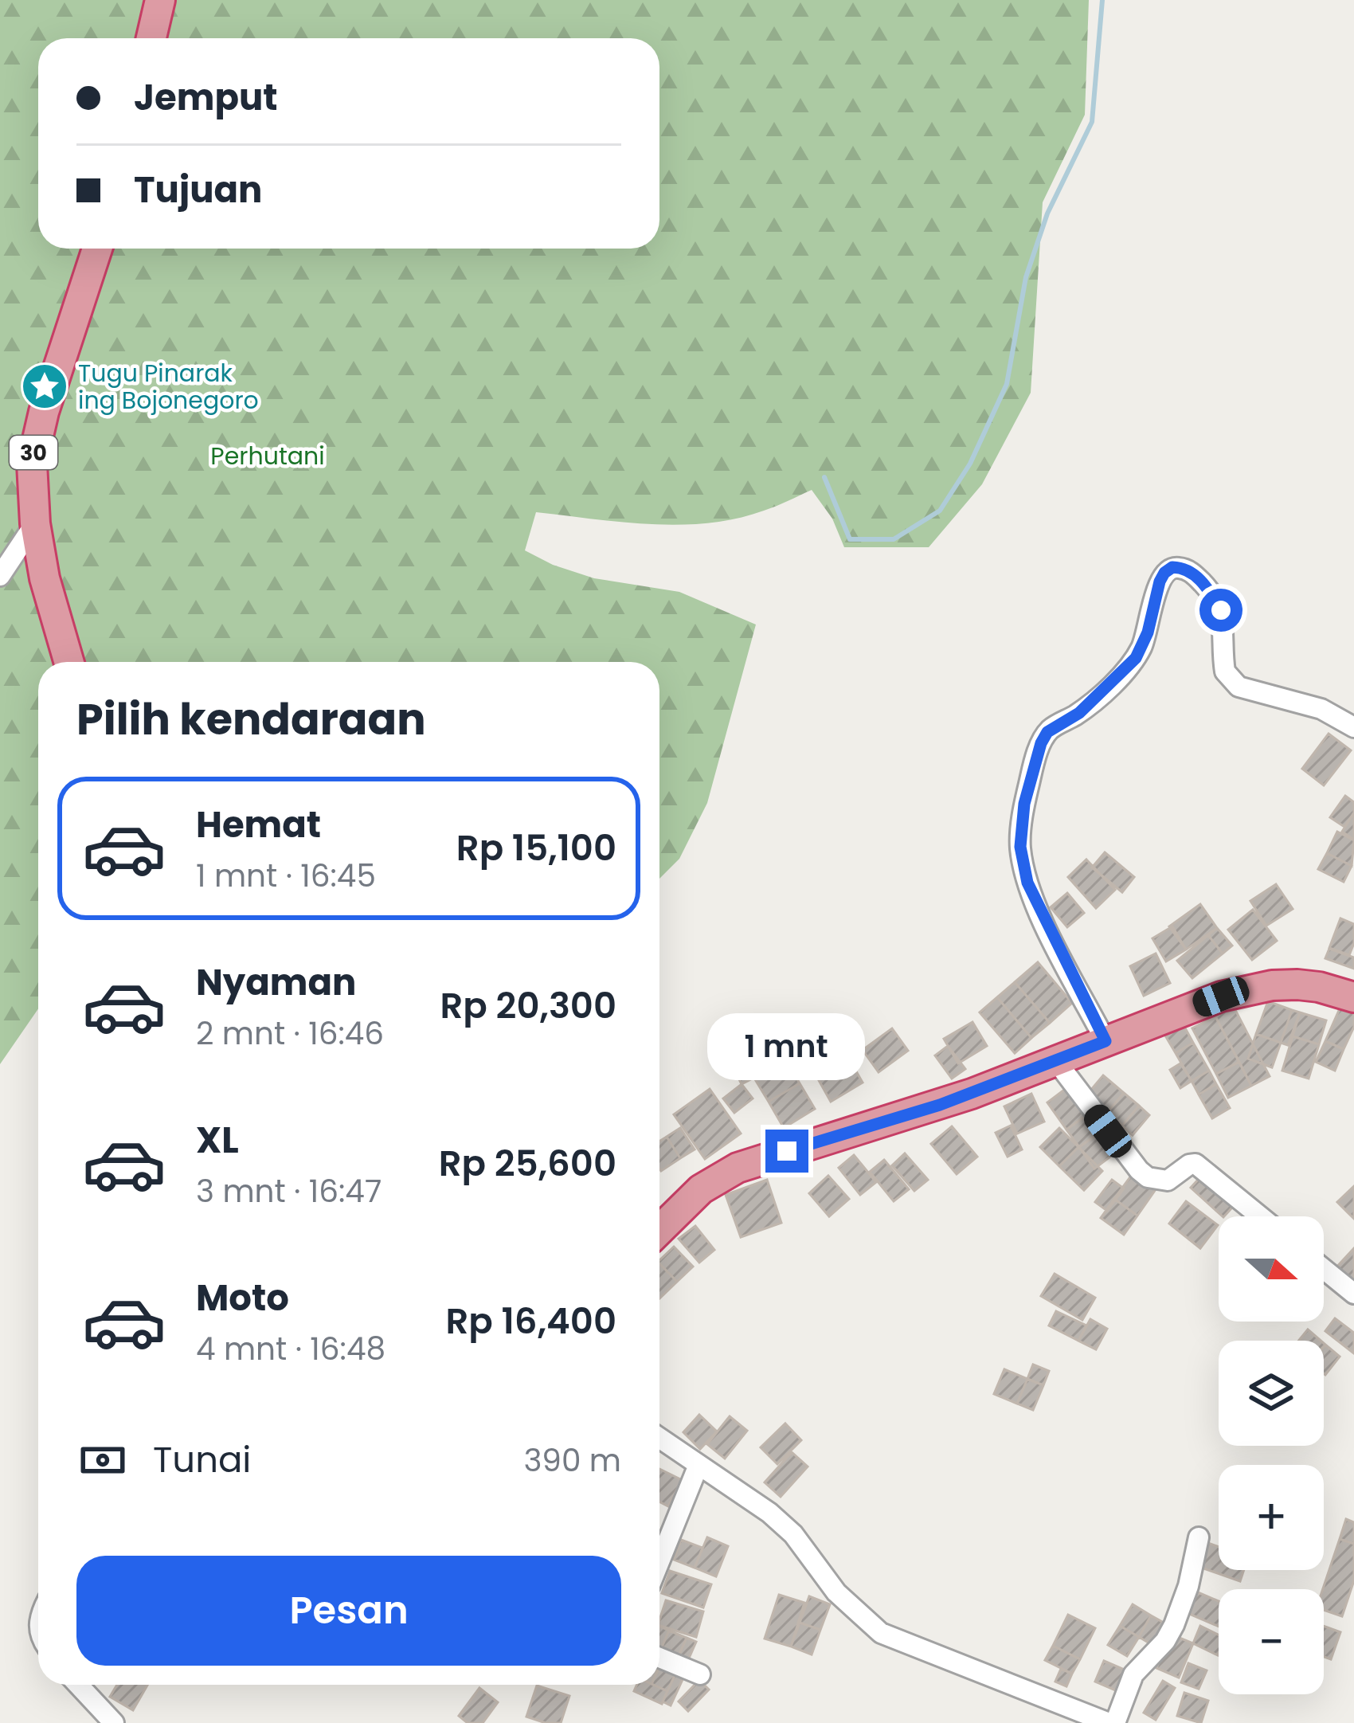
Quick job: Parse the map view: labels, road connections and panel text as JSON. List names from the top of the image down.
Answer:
{
  "streets": {
    "highway": ["30"]
  },
  "parks": ["Perhutani"],
  "places": {
    "place": ["Tugu Pinarak ing Bojonegoro"]
  },
  "north": "right",
  "page": {
    "banner": ["Jemput", "Tujuan"],
    "heading": "Pilih kendaraan",
    "list": [
      {
        "name": "Hemat",
        "note": "1 mnt · 16:45",
        "value": "Rp 15,100"
      },
      {
        "name": "Nyaman",
        "note": "2 mnt · 16:46",
        "value": "Rp 20,300"
      },
      {
        "name": "XL",
        "note": "3 mnt · 16:47",
        "value": "Rp 25,600"
      },
      {
        "name": "Moto",
        "note": "4 mnt · 16:48",
        "value": "Rp 16,400"
      }
    ],
    "bubble": "1 mnt",
    "map_buttons": ["+", "−"],
    "pay": ["Tunai", "390 m"],
    "buttons": "Pesan"
  }
}
